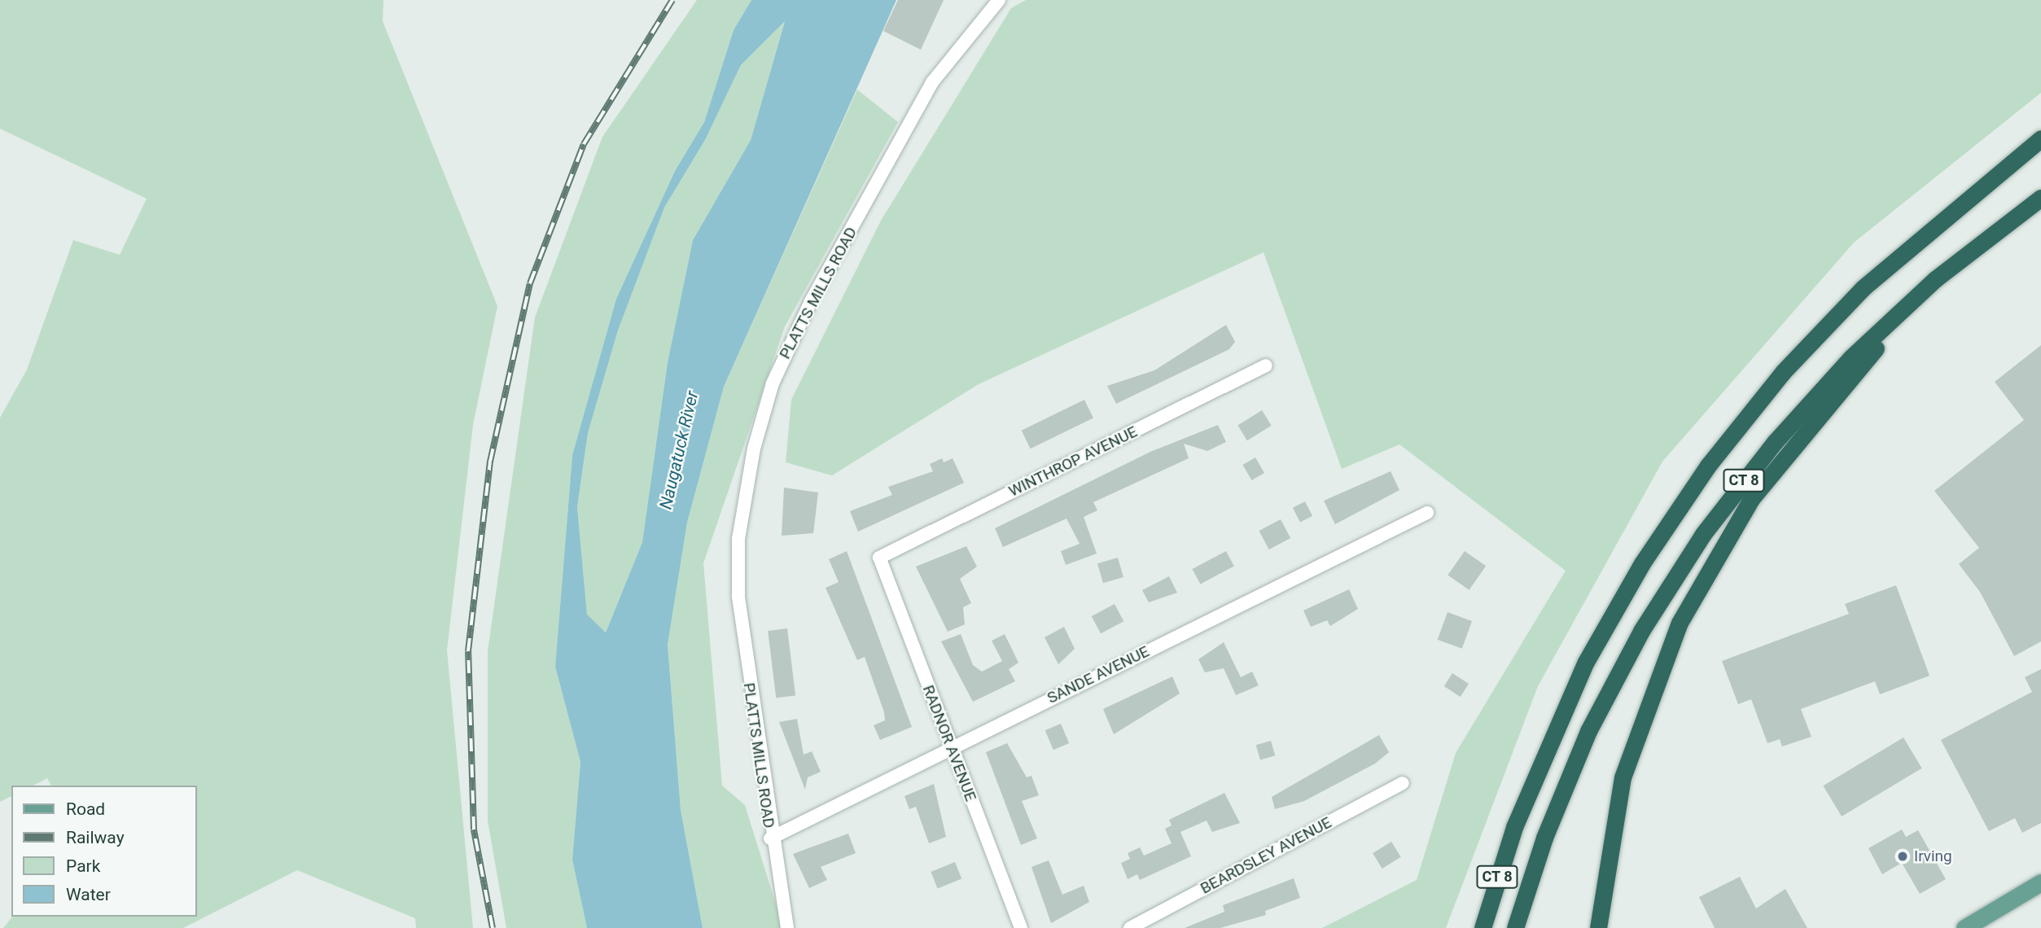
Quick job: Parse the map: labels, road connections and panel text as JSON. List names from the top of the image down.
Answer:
{
  "streets": {
    "highway": ["CT 8"],
    "street": [
      "PLATTS MILLS ROAD",
      "WINTHROP AVENUE",
      "SANDE AVENUE",
      "RADNOR AVENUE",
      "BEARDSLEY AVENUE"
    ]
  },
  "crossings": [
    ["PLATTS MILLS ROAD", "SANDE AVENUE"],
    ["WINTHROP AVENUE", "RADNOR AVENUE"],
    ["SANDE AVENUE", "RADNOR AVENUE"]
  ],
  "water": ["Naugatuck River"],
  "places": ["Irving"],
  "legend": [
    "Road",
    "Railway",
    "Park",
    "Water"
  ]
}
